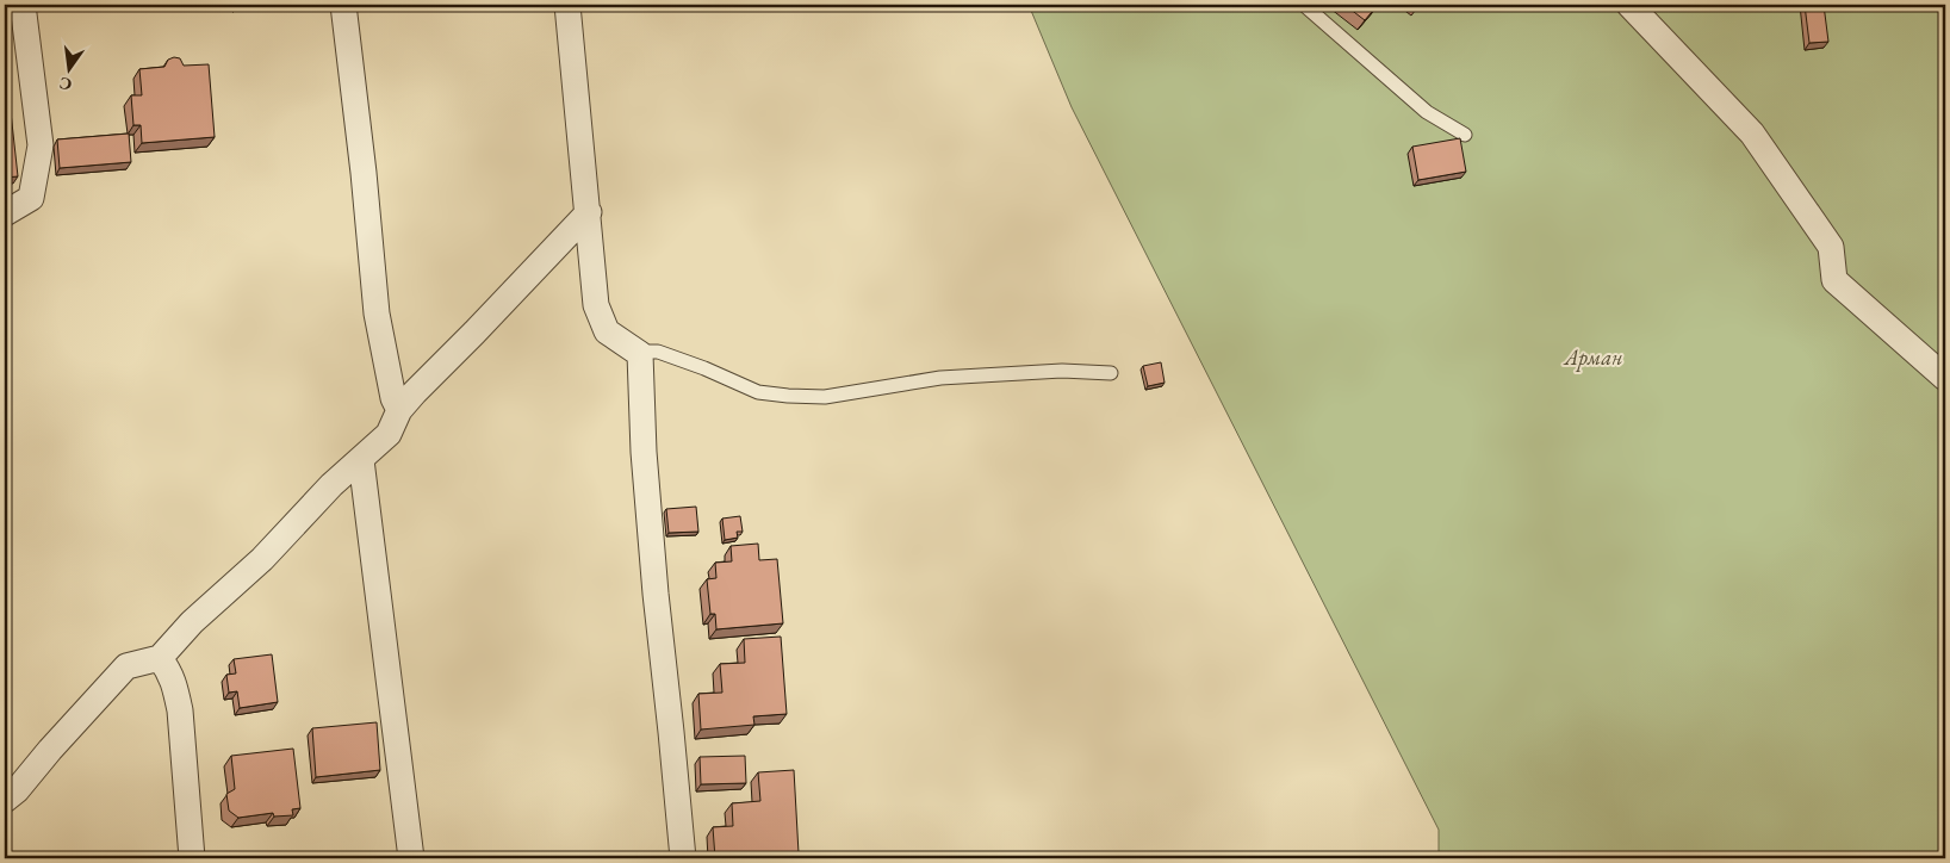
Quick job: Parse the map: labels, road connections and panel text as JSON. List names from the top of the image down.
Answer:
{
  "parks": ["Арман"],
  "north": "bottom"
}
